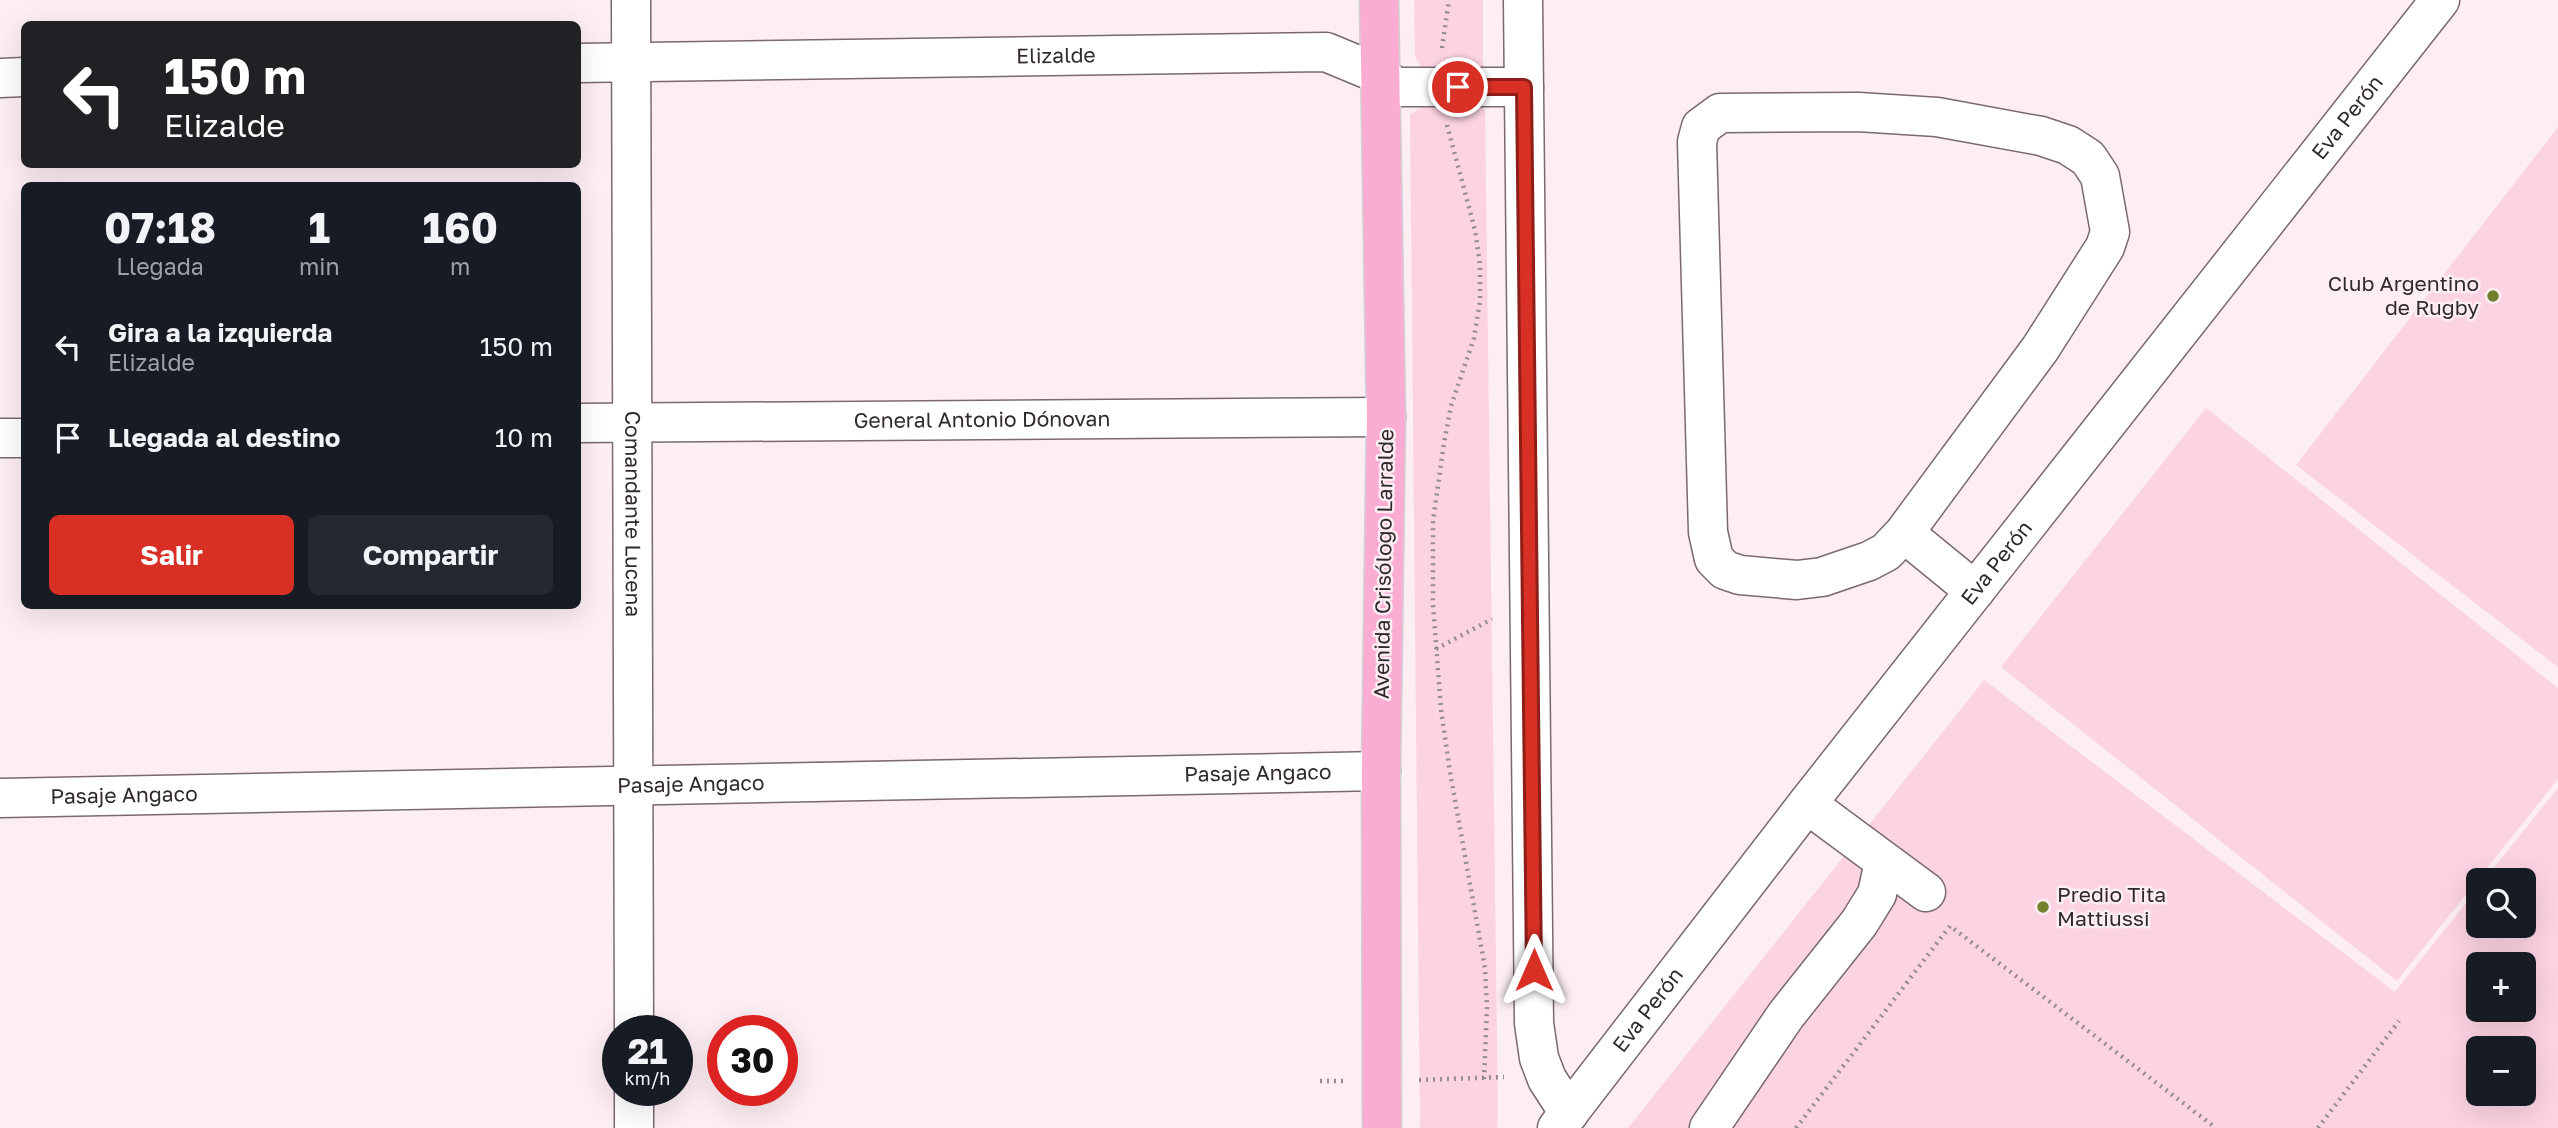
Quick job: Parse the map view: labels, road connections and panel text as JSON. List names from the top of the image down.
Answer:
{
  "streets": {
    "main road": ["Avenida Crisólogo Larralde"],
    "street": [
      "Elizalde",
      "Eva Perón",
      "General Antonio Dónovan",
      "Comandante Lucena",
      "Pasaje Angaco"
    ]
  },
  "crossings": [
    ["Elizalde", "Comandante Lucena"],
    ["Elizalde", "Avenida Crisólogo Larralde"],
    ["General Antonio Dónovan", "Comandante Lucena"],
    ["General Antonio Dónovan", "Avenida Crisólogo Larralde"],
    ["Comandante Lucena", "Pasaje Angaco"],
    ["Avenida Crisólogo Larralde", "Pasaje Angaco"]
  ],
  "places": ["Club Argentino de Rugby", "Predio Tita Mattiussi"],
  "page": {
    "turn": ["150 m", "Elizalde"],
    "eta": [
      "07:18",
      "Llegada",
      "1",
      "min",
      "160",
      "m"
    ],
    "list": [
      {
        "name": "Gira a la izquierda",
        "note": "Elizalde",
        "value": "150 m"
      },
      {
        "name": "Llegada al destino",
        "value": "10 m"
      }
    ],
    "buttons": ["Salir", "Compartir"],
    "map_buttons": ["+", "−"],
    "speed": "21 km/h",
    "limit": "30"
  }
}
